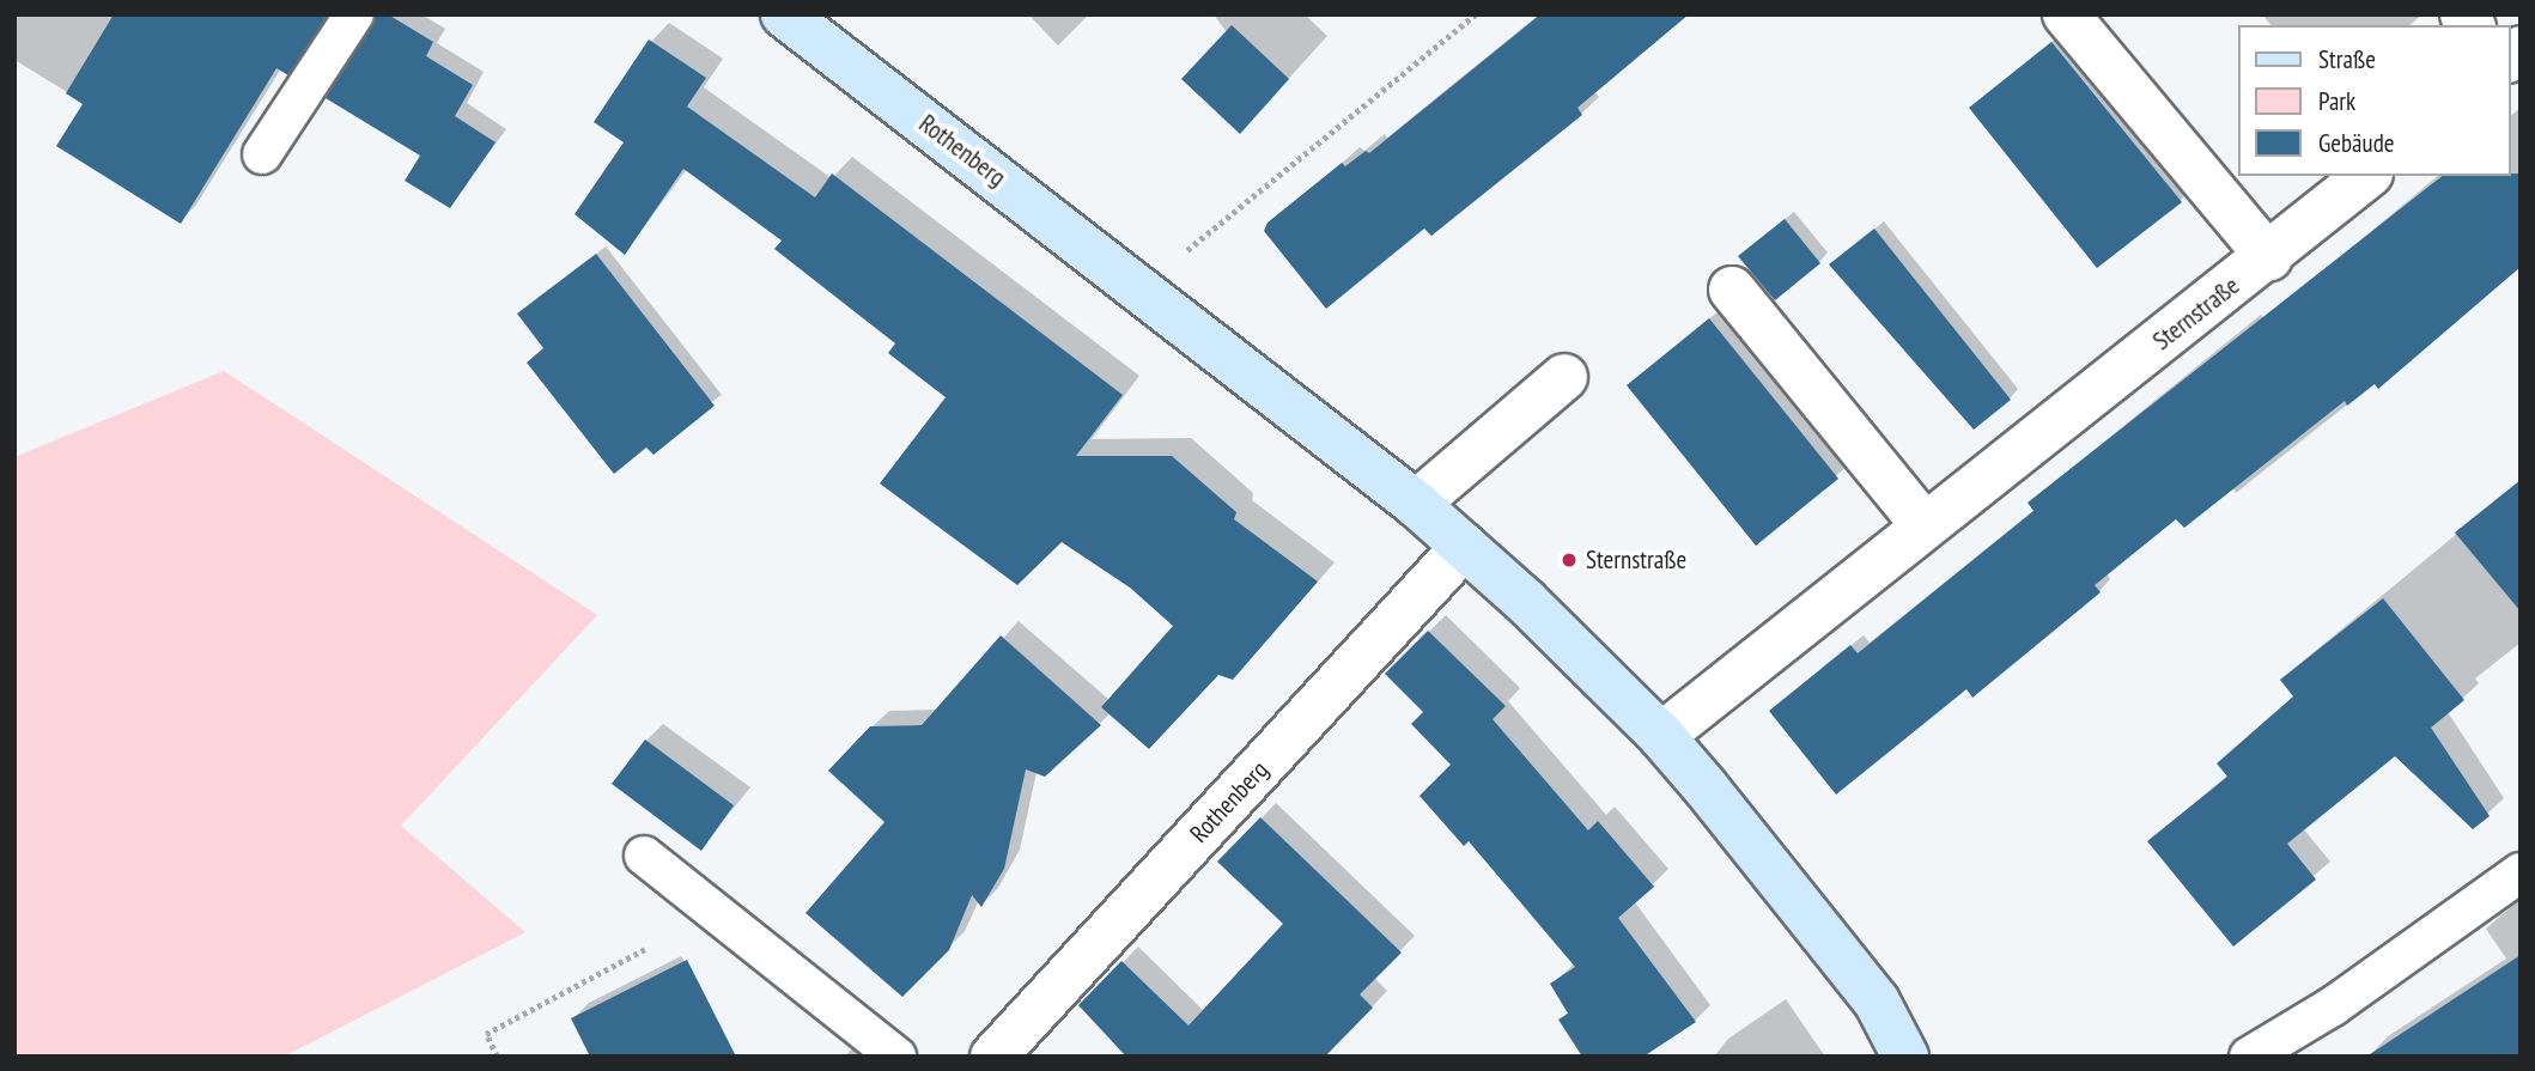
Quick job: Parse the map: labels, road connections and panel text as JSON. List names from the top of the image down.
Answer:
{
  "streets": {
    "street": ["Rothenberg", "Sternstraße"]
  },
  "crossings": [
    ["Rothenberg", "Sternstraße"]
  ],
  "places": ["Sternstraße"],
  "legend": ["Straße", "Park", "Gebäude"]
}
